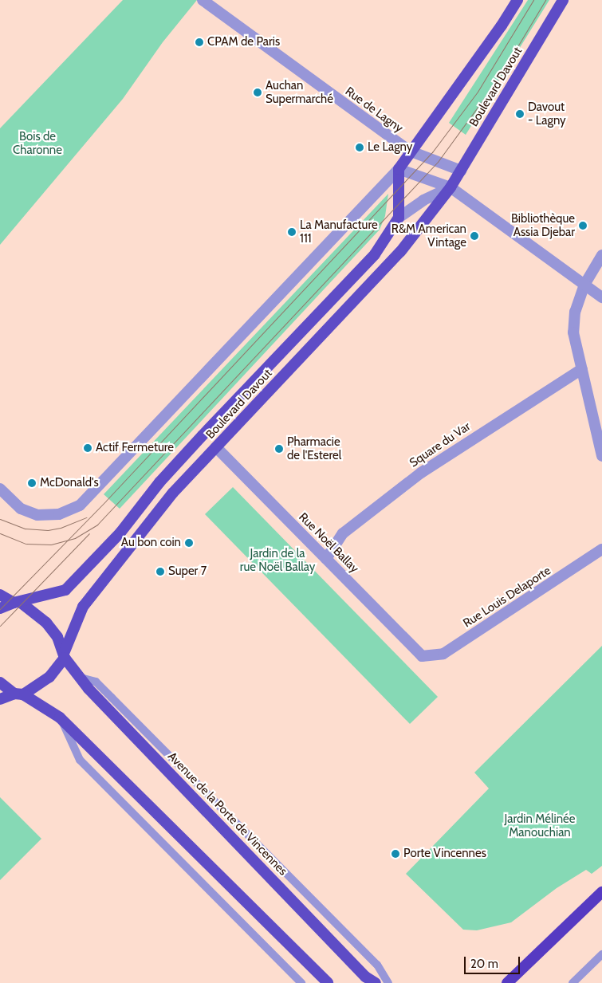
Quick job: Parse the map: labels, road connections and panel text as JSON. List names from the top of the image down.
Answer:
{
  "streets": {
    "main road": ["Boulevard Davout", "Avenue de la Porte de Vincennes"],
    "street": [
      "Rue de Lagny",
      "Square du Var",
      "Rue Noël Ballay",
      "Rue Louis Delaporte"
    ]
  },
  "crossings": [
    ["Boulevard Davout", "Rue de Lagny"],
    ["Boulevard Davout", "Rue Noël Ballay"],
    ["Boulevard Davout", "Avenue de la Porte de Vincennes"],
    ["Square du Var", "Rue Noël Ballay"],
    ["Rue Noël Ballay", "Rue Louis Delaporte"]
  ],
  "parks": ["Bois de Charonne", "Jardin de la rue Noël Ballay", "Jardin Mélinée Manouchian"],
  "places": [
    "CPAM de Paris",
    "Auchan Supermarché",
    "Davout - Lagny",
    "Le Lagny",
    "Bibliothèque Assia Djebar",
    "La Manufacture 111",
    "R&M American Vintage",
    "Actif Fermeture",
    "Pharmacie de l'Esterel",
    "McDonald's",
    "Au bon coin",
    "Super 7",
    "Porte Vincennes"
  ],
  "scale_bar": "20 m"
}
